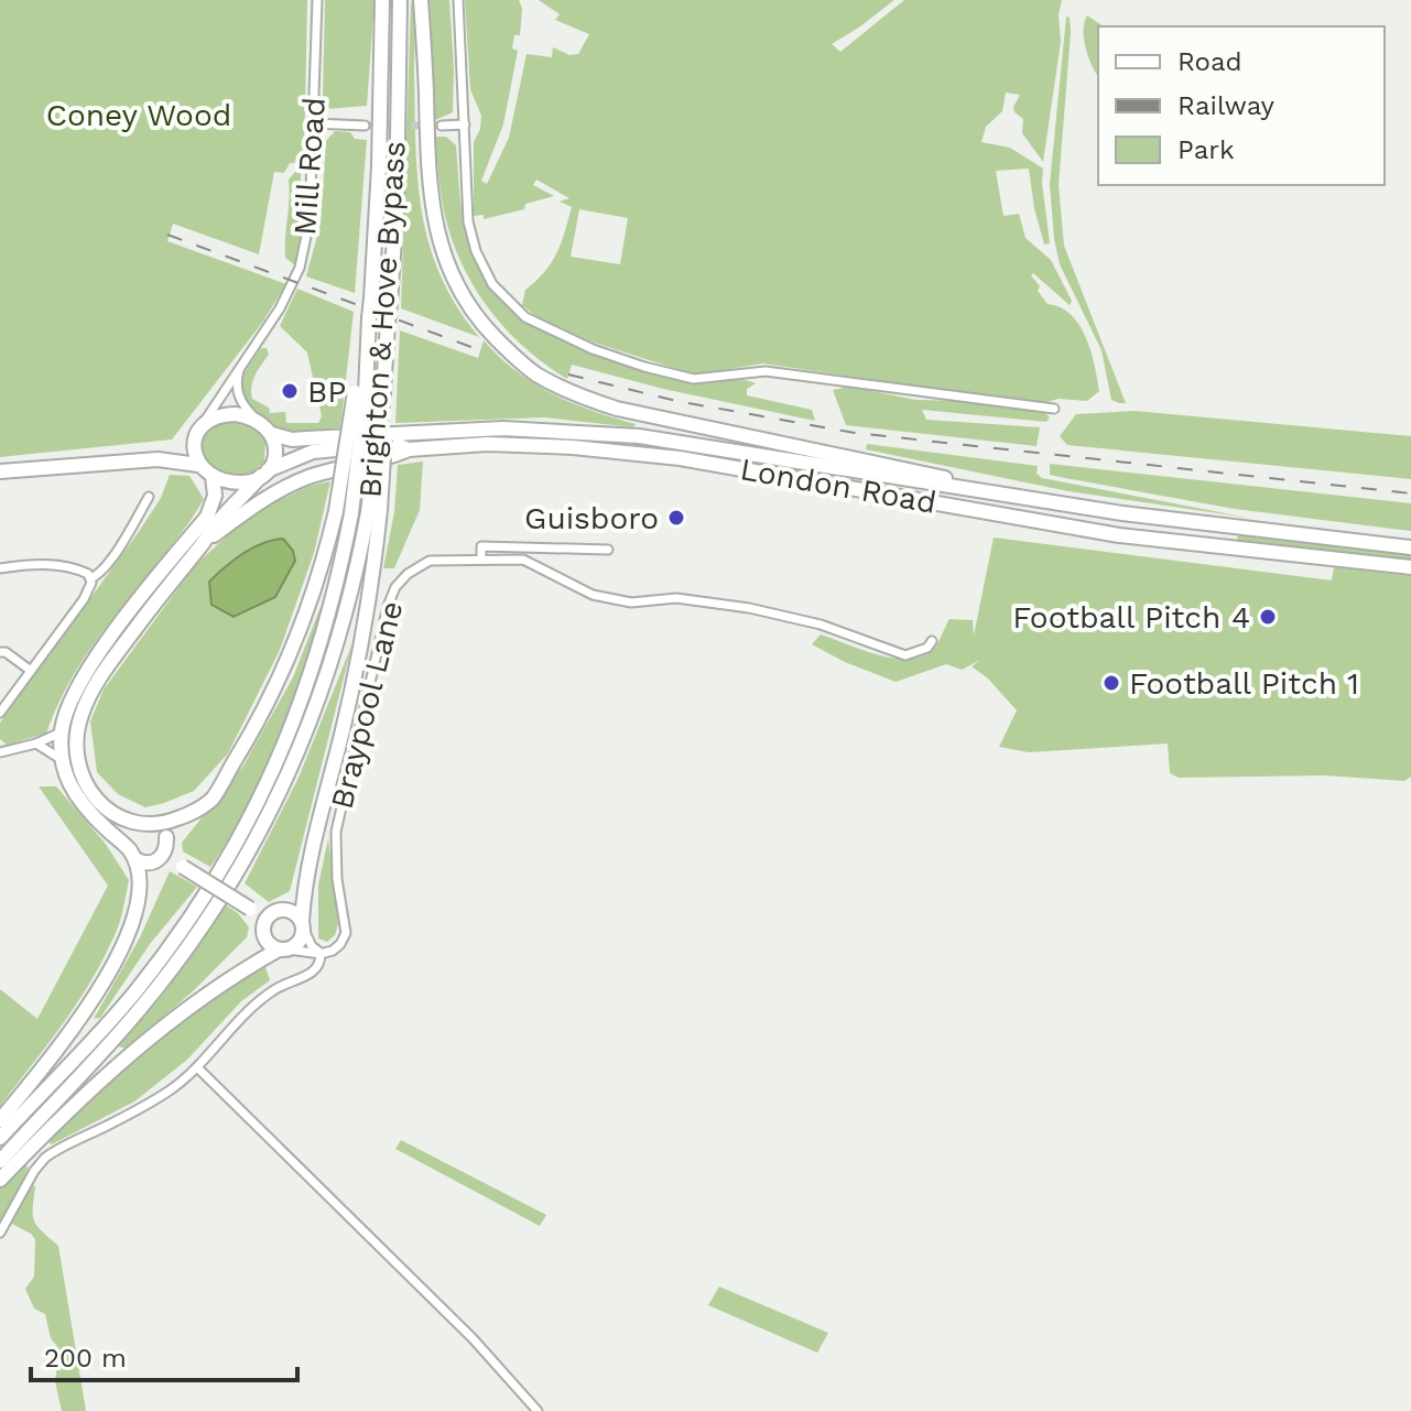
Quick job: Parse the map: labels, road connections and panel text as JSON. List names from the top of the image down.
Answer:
{
  "streets": {
    "highway": ["Brighton & Hove Bypass", "London Road"],
    "street": ["Mill Road", "Braypool Lane"]
  },
  "crossings": [
    ["Mill Road", "London Road"]
  ],
  "parks": ["Coney Wood"],
  "places": [
    "BP",
    "Guisboro",
    "Football Pitch 4",
    "Football Pitch 1"
  ],
  "legend": ["Road", "Railway", "Park"],
  "scale_bar": "200 m"
}
